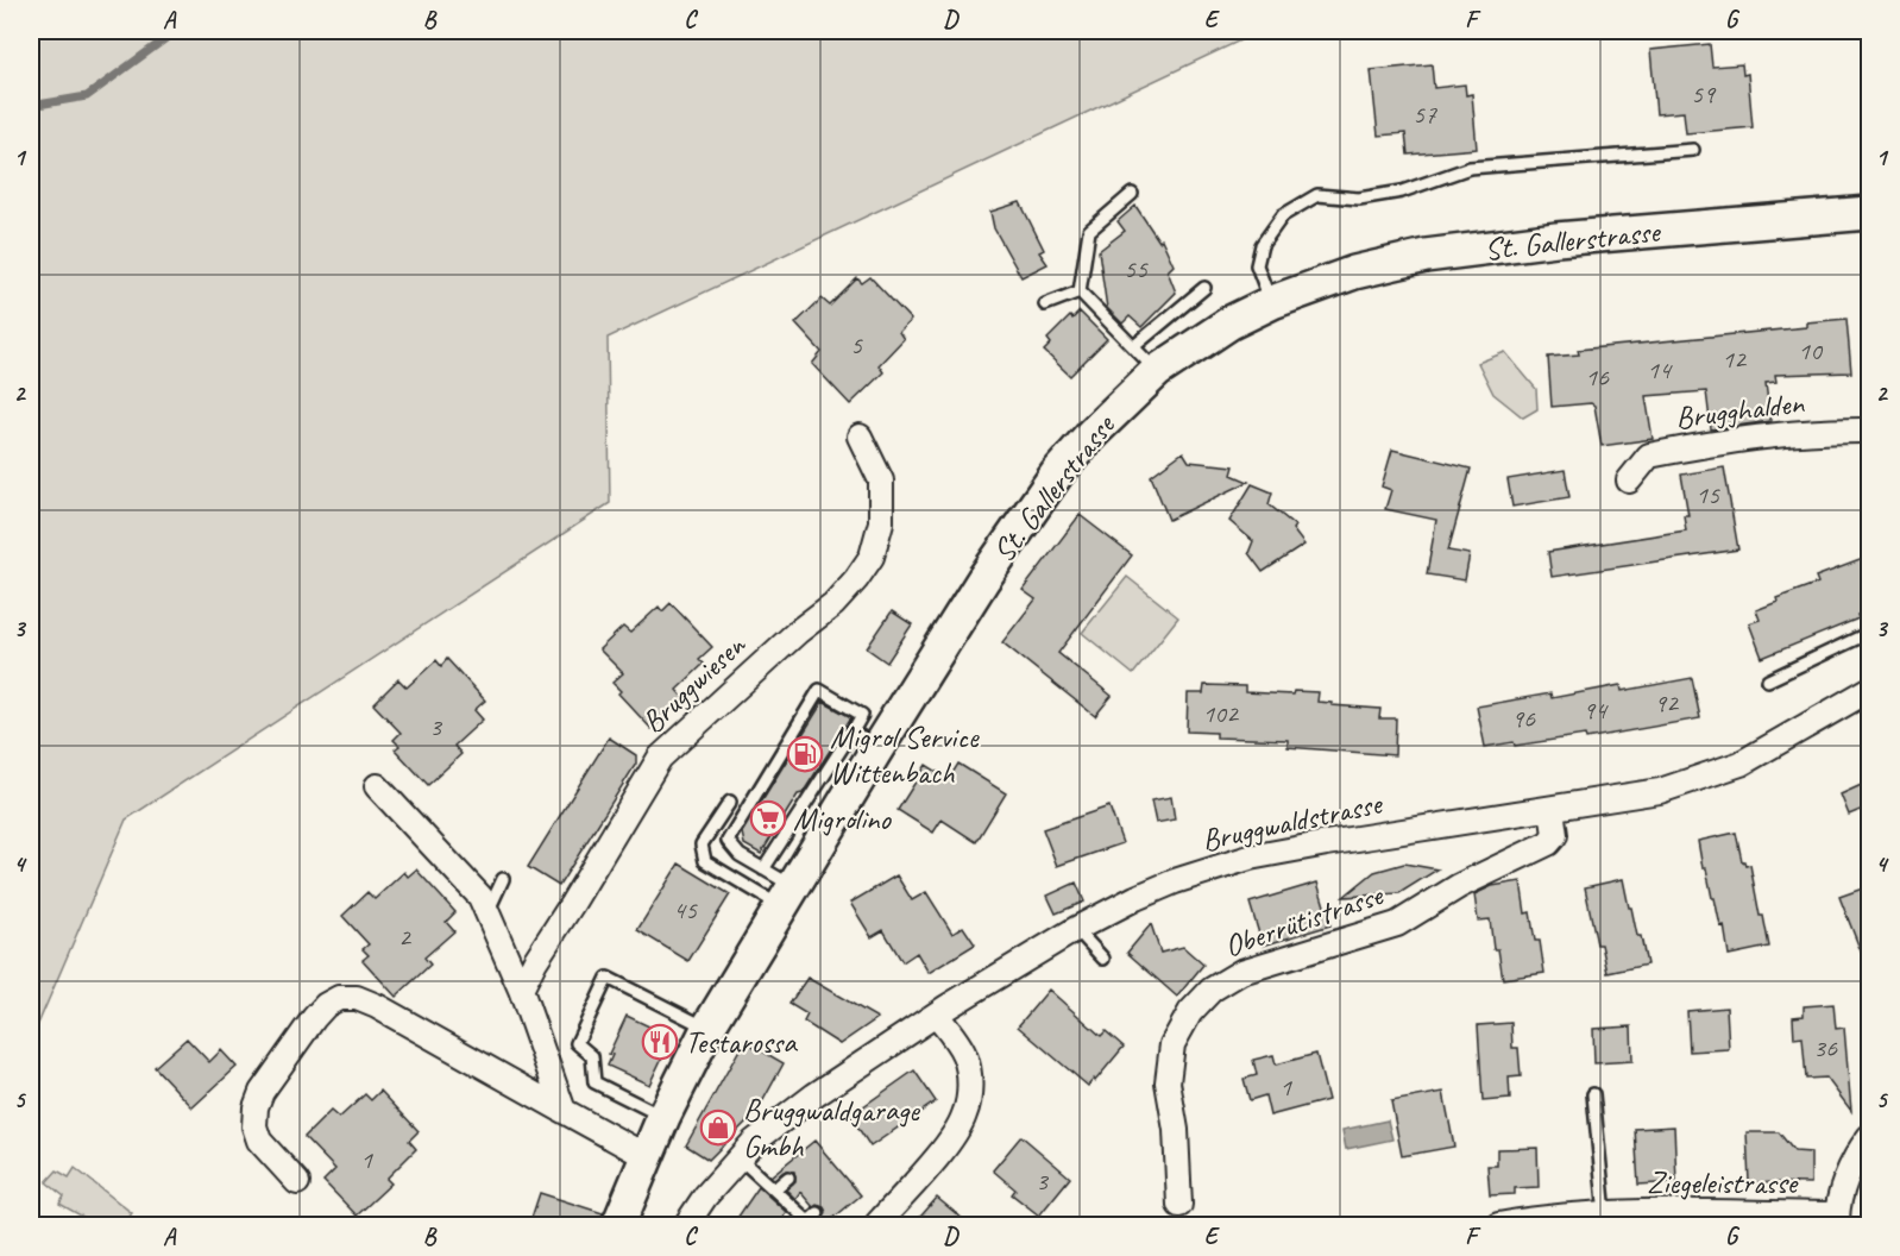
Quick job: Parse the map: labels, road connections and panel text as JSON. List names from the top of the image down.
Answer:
{
  "streets": {
    "main road": ["St. Gallerstrasse"],
    "street": [
      "Brugghalden",
      "Bruggwiesen",
      "Bruggwaldstrasse",
      "Oberrütistrasse",
      "Ziegeleistrasse"
    ]
  },
  "crossings": [
    ["Bruggwaldstrasse", "Oberrütistrasse"]
  ],
  "places": {
    "fuel station": ["Migrol Service Wittenbach"],
    "supermarket": ["Migrolino"],
    "restaurant": ["Testarossa"],
    "shop": ["Bruggwaldgarage Gmbh"]
  },
  "house_numbers": [
    "59",
    "57",
    "55",
    "5",
    "10",
    "12",
    "14",
    "16",
    "15",
    "92",
    "94",
    "102",
    "96",
    "3",
    "45",
    "2",
    "36",
    "1",
    "1",
    "3"
  ],
  "grid": {
    "columns": [
      "A",
      "B",
      "C",
      "D",
      "E",
      "F",
      "G"
    ],
    "rows": [
      "1",
      "2",
      "3",
      "4",
      "5"
    ]
  }
}
